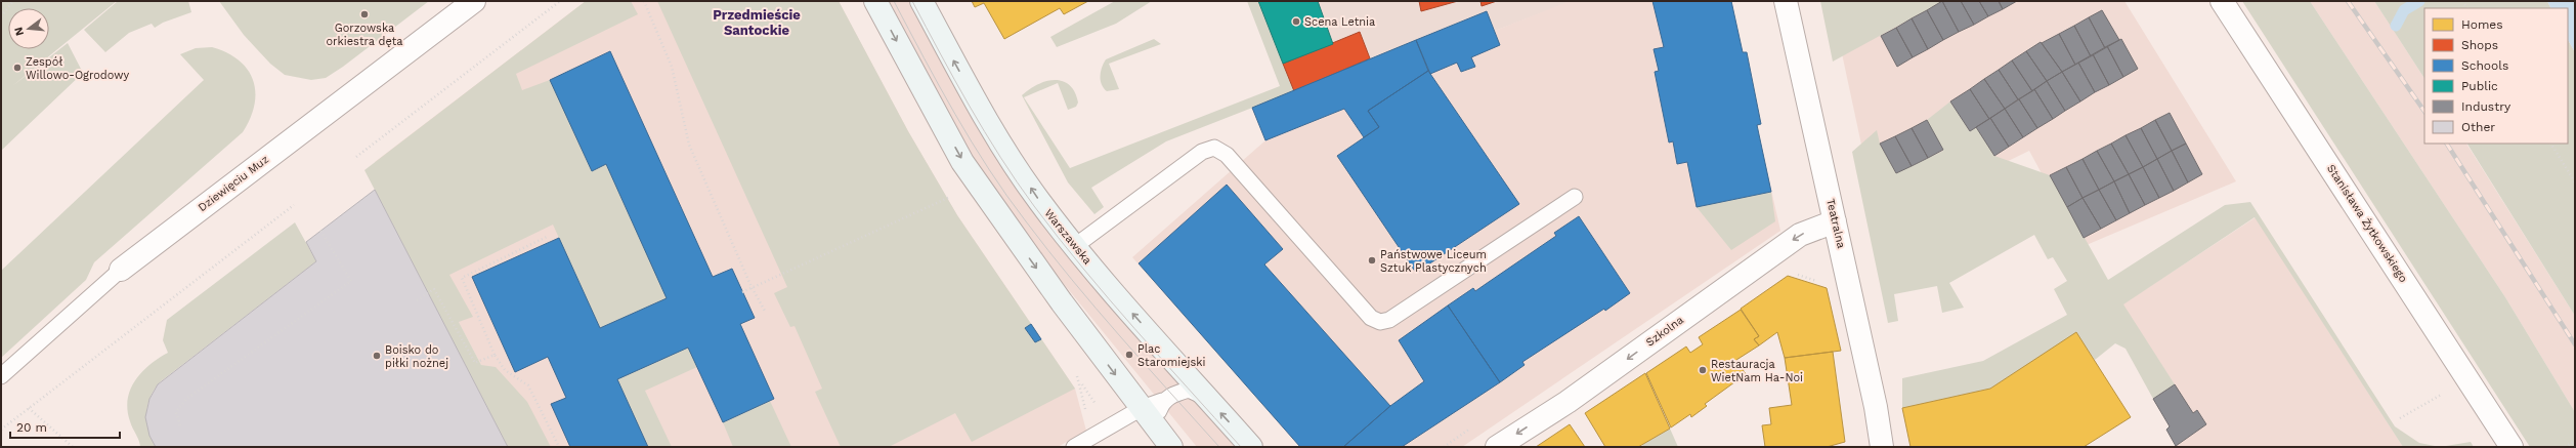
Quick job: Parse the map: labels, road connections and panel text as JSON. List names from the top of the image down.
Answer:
{
  "streets": {
    "main road": ["Warszawska"],
    "street": [
      "Dziewięciu Muz",
      "Teatralna",
      "Stanisława Żytkowskiego",
      "Szkolna"
    ]
  },
  "crossings": [
    ["Teatralna", "Szkolna"]
  ],
  "one_way": ["Szkolna"],
  "districts": ["Przedmieście Santockie"],
  "places": [
    "Gorzowska orkiestra dęta",
    "Scena Letnia",
    "Zespół Willowo-Ogrodowy",
    "Państwowe Liceum Sztuk Plastycznych",
    "Plac Staromiejski",
    "Boisko do piłki nożnej",
    "Restauracja WietNam Ha-Noi"
  ],
  "legend": [
    "Homes",
    "Shops",
    "Schools",
    "Public",
    "Industry",
    "Other"
  ],
  "scale_bar": "20 m",
  "north": "left"
}
